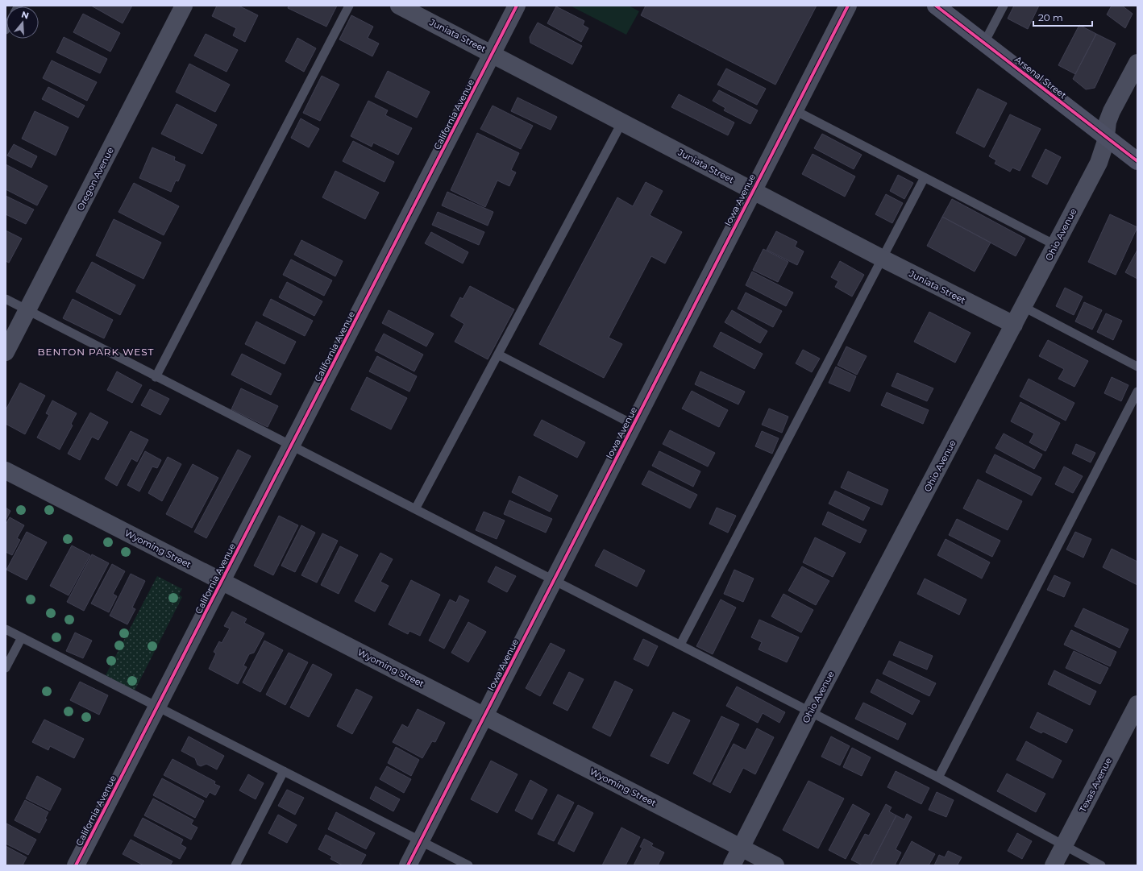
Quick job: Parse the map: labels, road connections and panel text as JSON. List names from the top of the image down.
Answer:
{
  "streets": {
    "main road": ["Arsenal Street"],
    "street": [
      "Juniata Street",
      "California Avenue",
      "Oregon Avenue",
      "Iowa Avenue",
      "Ohio Avenue",
      "Wyoming Street",
      "Texas Avenue"
    ]
  },
  "crossings": [
    ["Juniata Street", "California Avenue"],
    ["Juniata Street", "Iowa Avenue"],
    ["Juniata Street", "Ohio Avenue"],
    ["Arsenal Street", "Ohio Avenue"],
    ["California Avenue", "Wyoming Street"],
    ["Iowa Avenue", "Wyoming Street"],
    ["Ohio Avenue", "Wyoming Street"]
  ],
  "districts": ["BENTON PARK WEST"],
  "scale_bar": "20 m",
  "north": "top"
}
